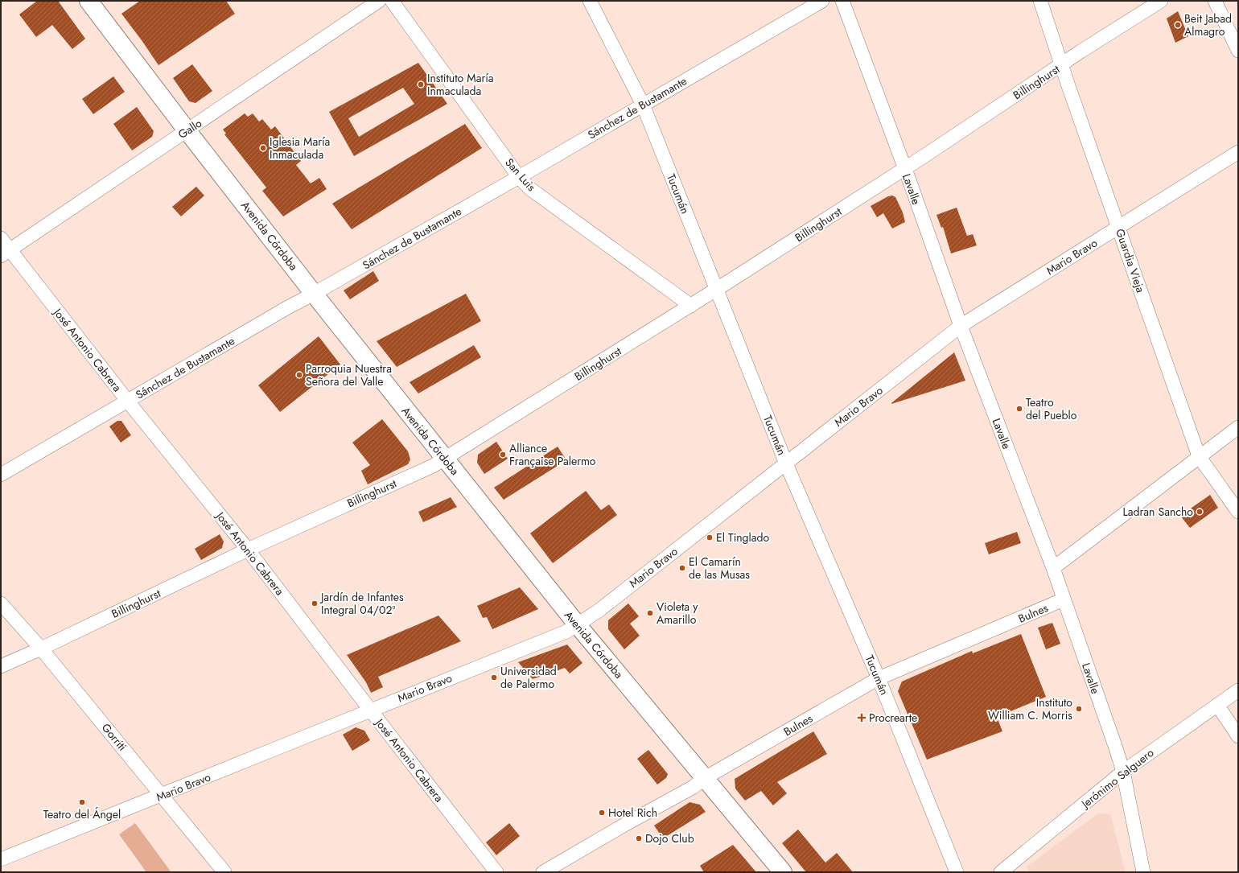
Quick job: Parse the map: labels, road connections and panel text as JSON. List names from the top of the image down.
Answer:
{
  "streets": {
    "main road": ["Avenida Córdoba"],
    "street": [
      "Billinghurst",
      "Sánchez de Bustamante",
      "Gallo",
      "San Luis",
      "Lavalle",
      "Tucumán",
      "Mario Bravo",
      "Guardia Vieja",
      "José Antonio Cabrera",
      "Bulnes",
      "Gorriti",
      "Jerónimo Salguero"
    ]
  },
  "crossings": [
    ["Billinghurst", "San Luis"],
    ["Billinghurst", "Lavalle"],
    ["Billinghurst", "Tucumán"],
    ["Billinghurst", "Avenida Córdoba"],
    ["Billinghurst", "Guardia Vieja"],
    ["Billinghurst", "José Antonio Cabrera"],
    ["Billinghurst", "Gorriti"],
    ["Sánchez de Bustamante", "San Luis"],
    ["Sánchez de Bustamante", "Tucumán"],
    ["Sánchez de Bustamante", "Avenida Córdoba"],
    ["Sánchez de Bustamante", "José Antonio Cabrera"],
    ["Gallo", "Avenida Córdoba"],
    ["Gallo", "José Antonio Cabrera"],
    ["Lavalle", "Mario Bravo"],
    ["Lavalle", "Bulnes"],
    ["Lavalle", "Jerónimo Salguero"],
    ["Tucumán", "Mario Bravo"],
    ["Tucumán", "Bulnes"],
    ["Avenida Córdoba", "Mario Bravo"],
    ["Avenida Córdoba", "Bulnes"],
    ["Mario Bravo", "Guardia Vieja"],
    ["Mario Bravo", "José Antonio Cabrera"],
    ["Mario Bravo", "Gorriti"]
  ],
  "places": {
    "other": [
      "Beit Jabad Almagro",
      "Instituto María Inmaculada",
      "Iglesia María Inmaculada",
      "Parroquia Nuestra Señora del Valle",
      "Teatro del Pueblo",
      "Alliance Française Palermo",
      "Ladran Sancho",
      "El Tinglado",
      "El Camarín de las Musas",
      "Jardín de Infantes Integral 04/02º",
      "Violeta y Amarillo",
      "Universidad de Palermo",
      "Instituto William C. Morris",
      "Teatro del Ángel",
      "Hotel Rich",
      "Dojo Club"
    ],
    "health": ["Procrearte"]
  }
}
